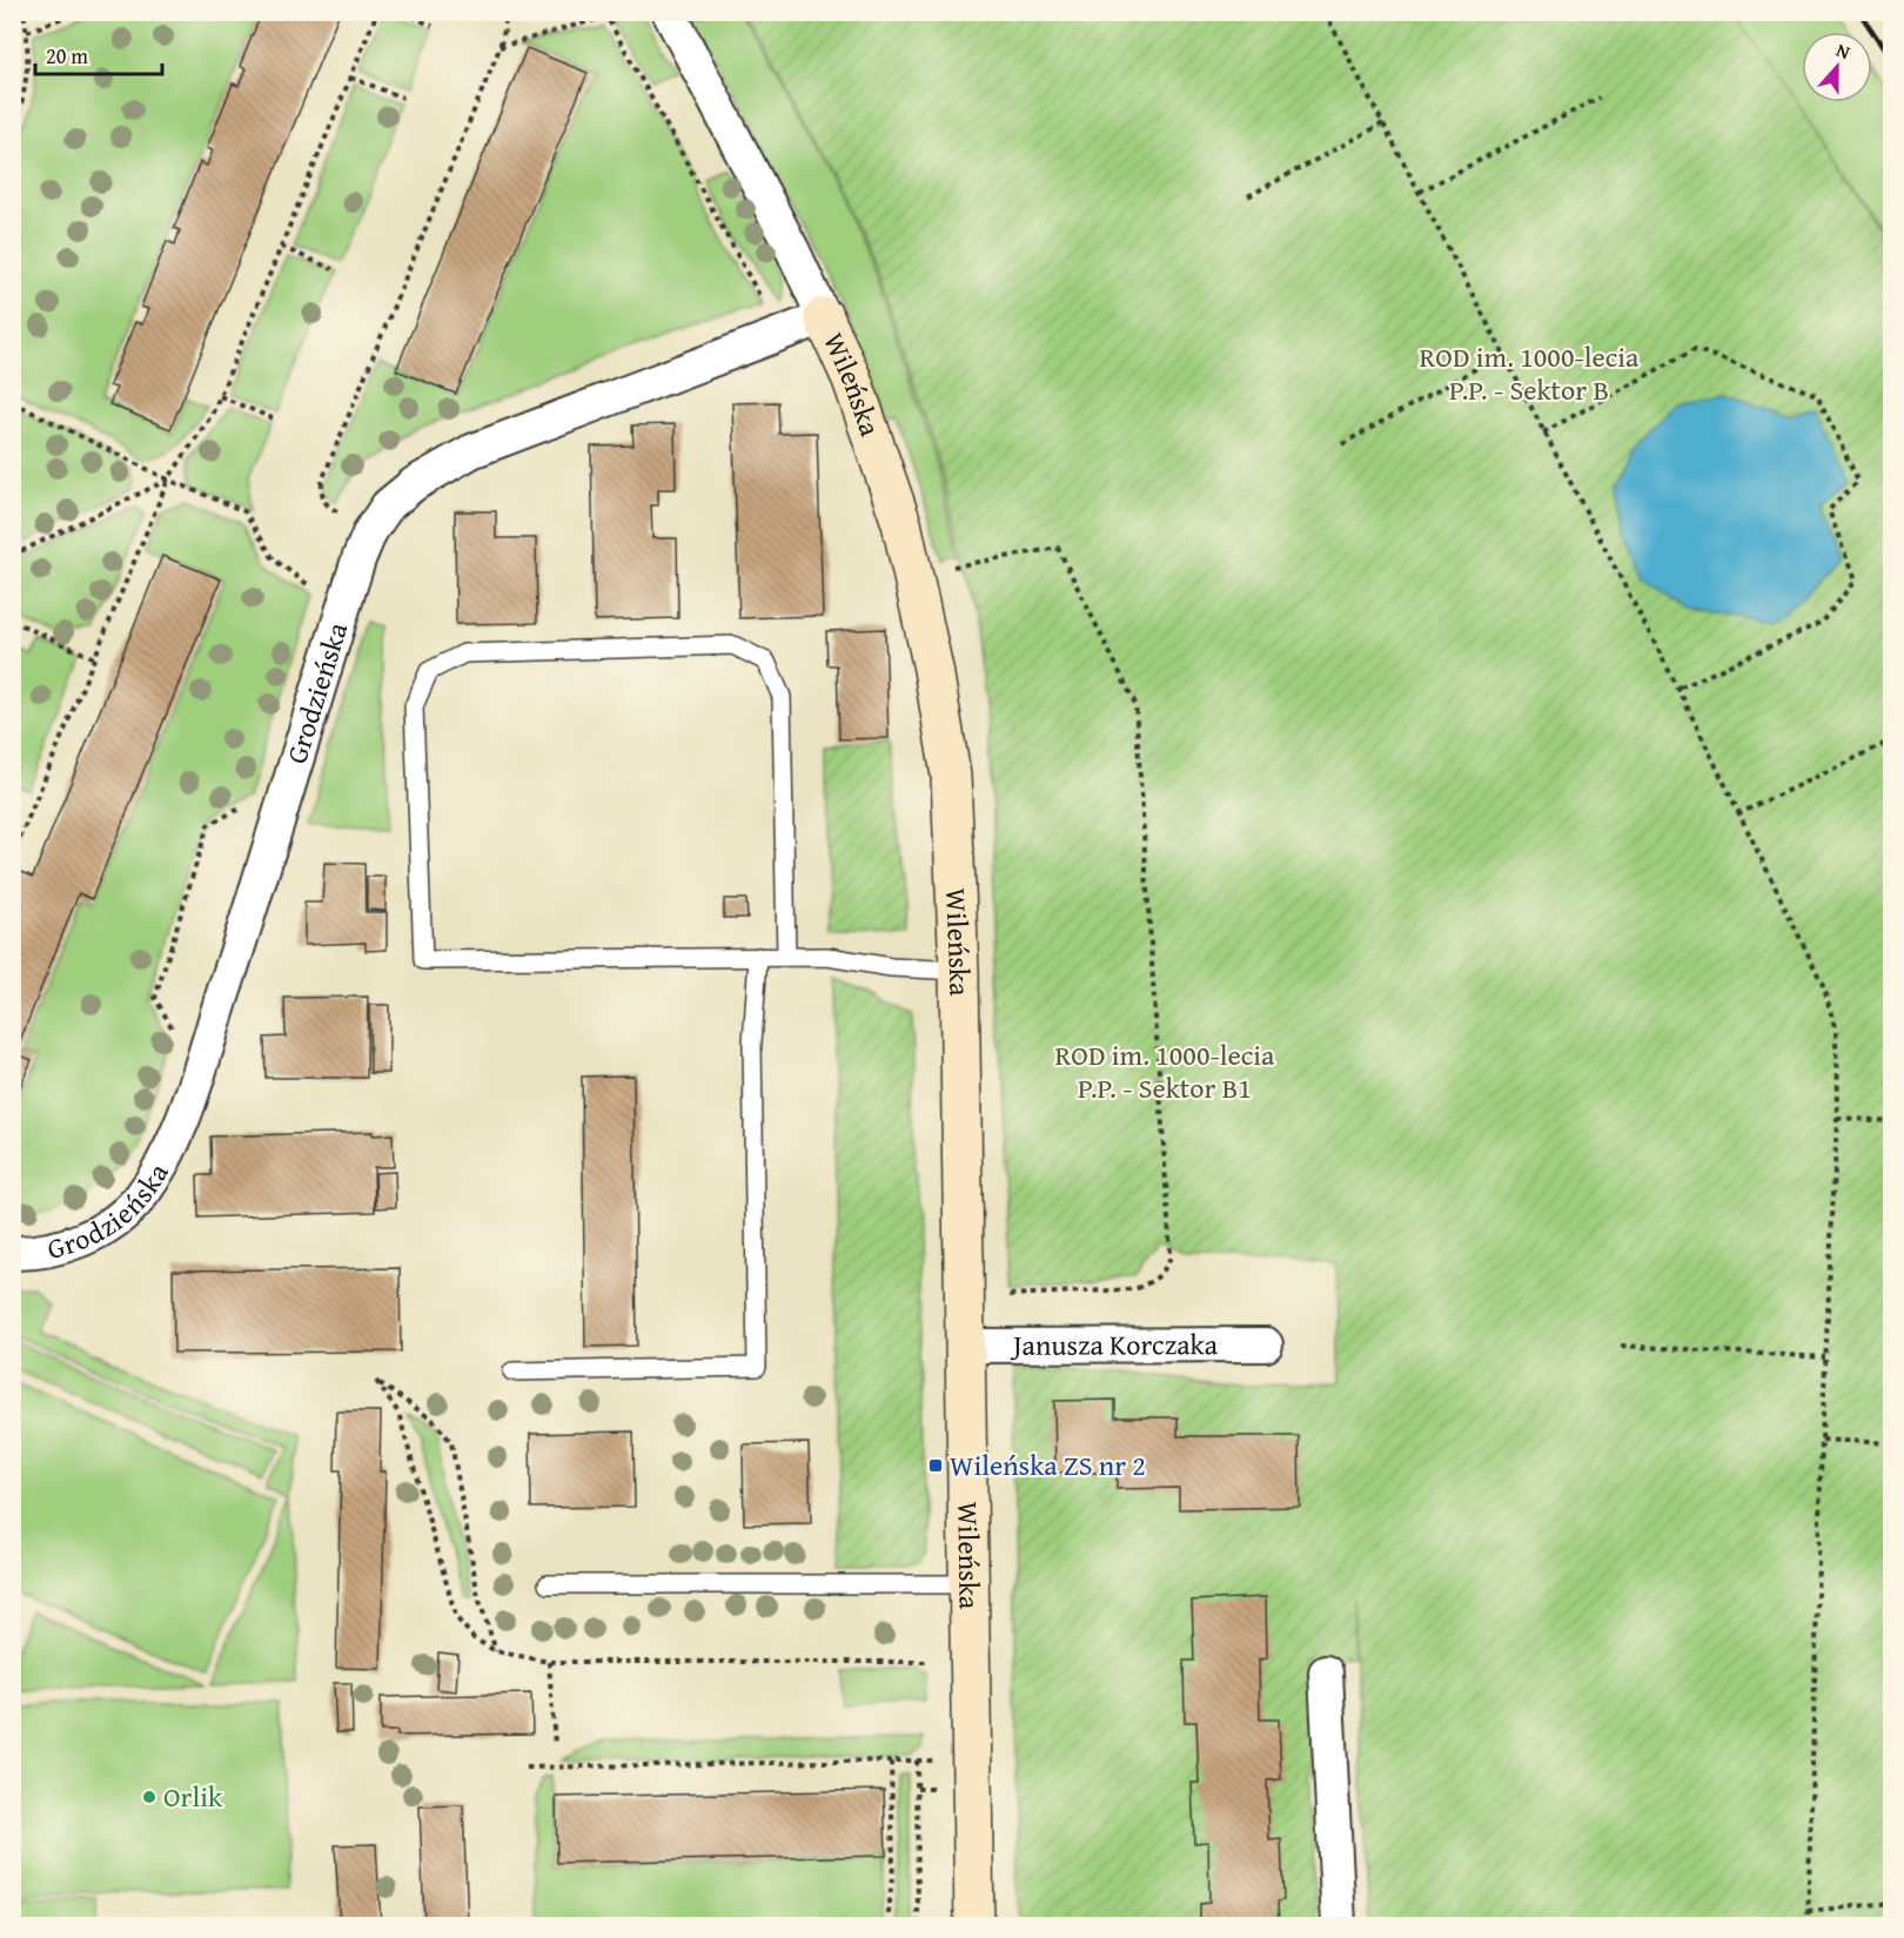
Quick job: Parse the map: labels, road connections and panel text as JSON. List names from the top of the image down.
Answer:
{
  "streets": {
    "street": ["Wileńska", "Grodzieńska", "Janusza Korczaka"]
  },
  "crossings": [
    ["Wileńska", "Grodzieńska"],
    ["Wileńska", "Janusza Korczaka"]
  ],
  "parks": ["ROD im. 1000-lecia P.P. - Sektor B", "ROD im. 1000-lecia P.P. - Sektor B1"],
  "places": {
    "transit": ["Wileńska ZS nr 2"],
    "other": ["Orlik"]
  },
  "scale_bar": "20 m",
  "north": "top"
}
